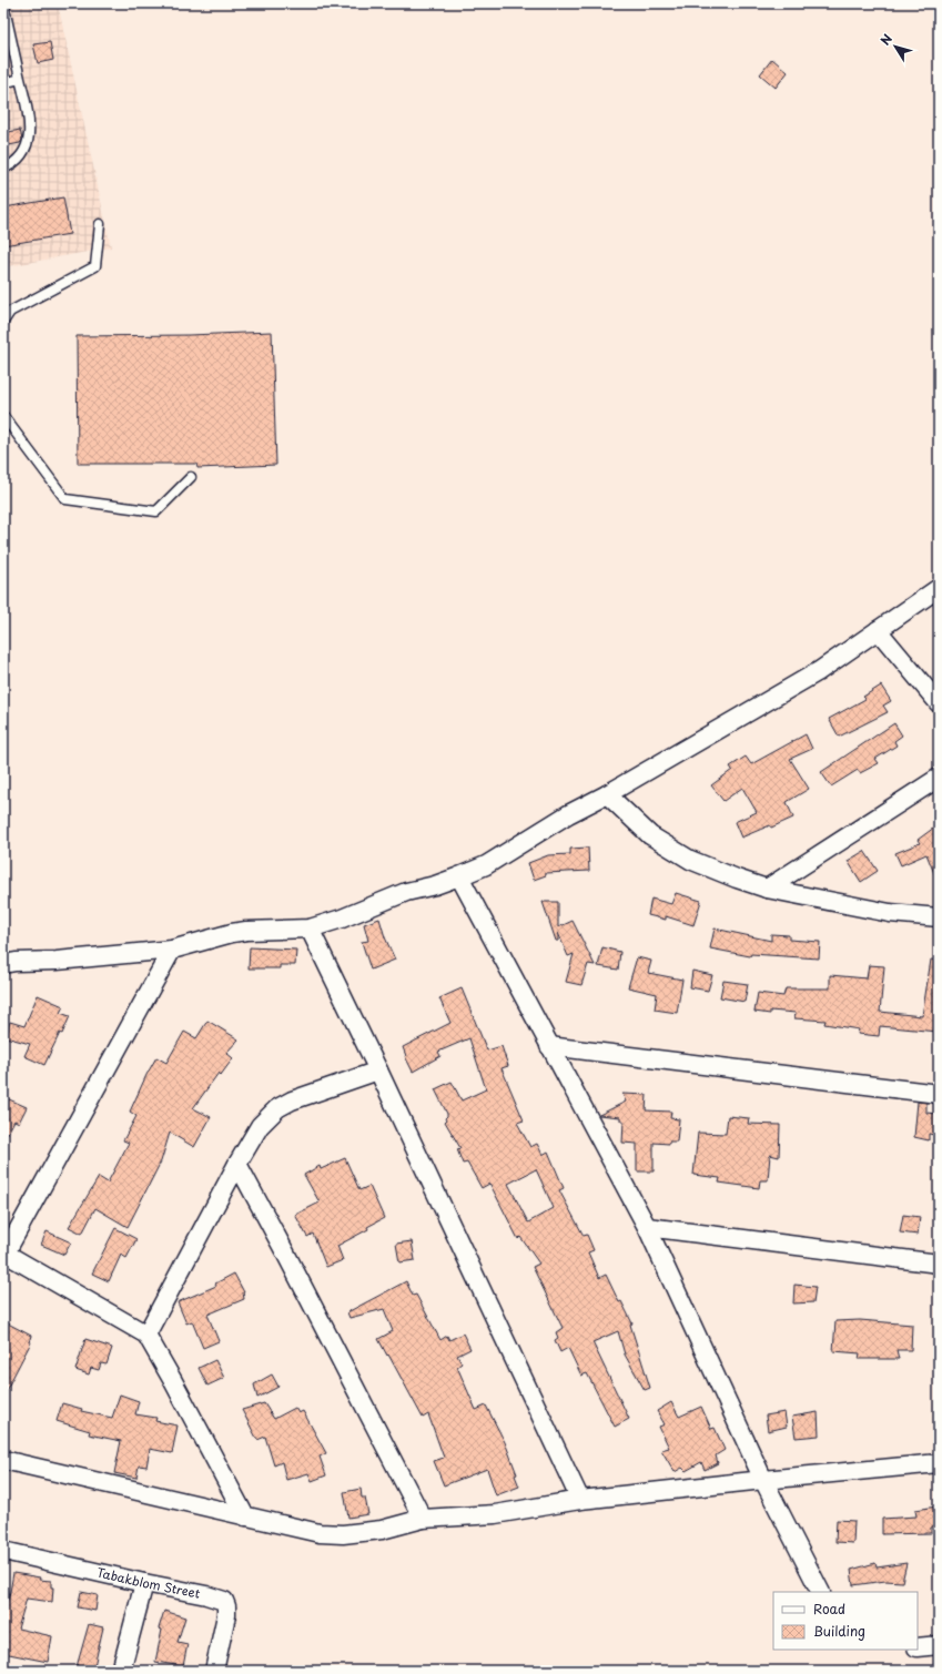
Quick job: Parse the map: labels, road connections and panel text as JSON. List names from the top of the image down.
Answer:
{
  "streets": {
    "street": ["Tabakblom Street"]
  },
  "legend": ["Road", "Building"],
  "north": "top left"
}
